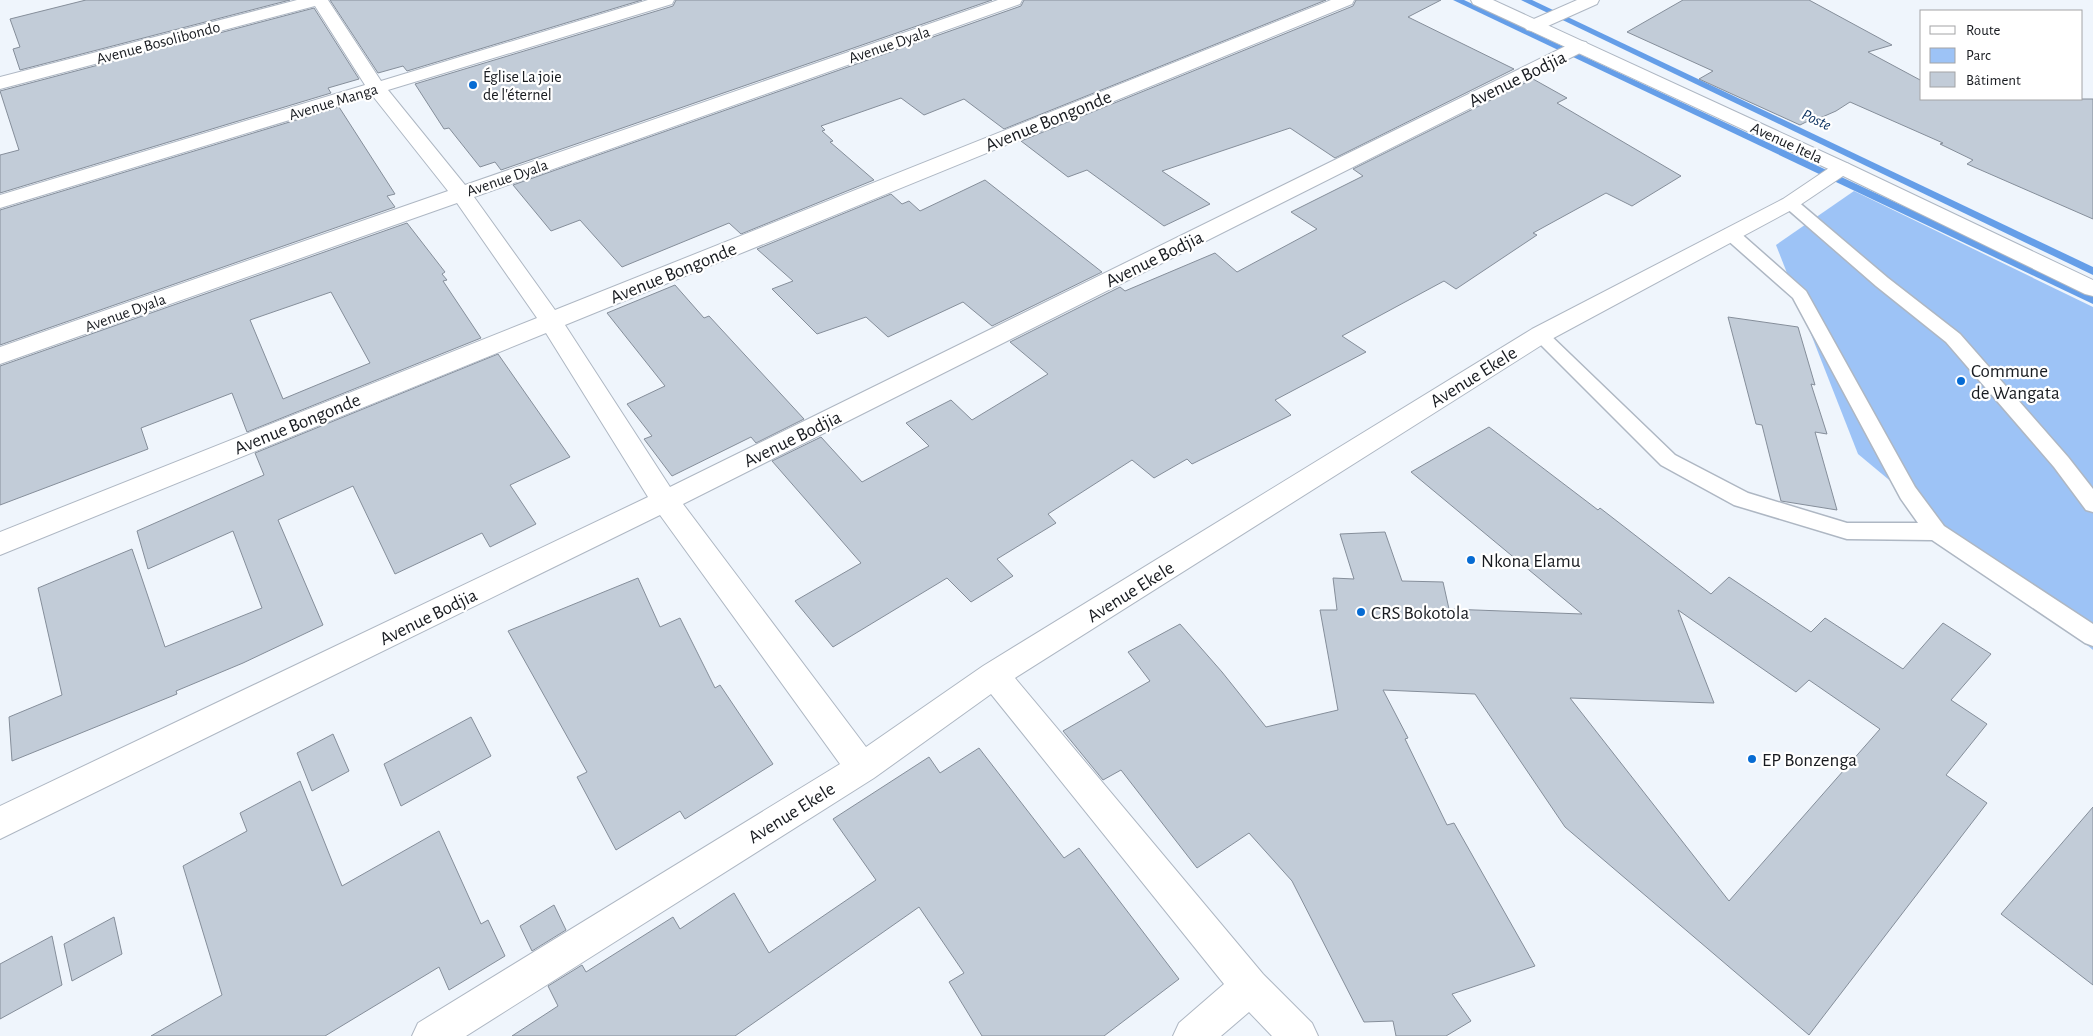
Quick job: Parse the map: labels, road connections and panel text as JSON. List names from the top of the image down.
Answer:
{
  "streets": {
    "street": [
      "Avenue Bosolibondo",
      "Avenue Dyala",
      "Avenue Bodjia",
      "Avenue Manga",
      "Avenue Bongonde",
      "Avenue Itela",
      "Avenue Ekele"
    ]
  },
  "crossings": [
    ["Avenue Bodjia", "Avenue Itela"],
    ["Avenue Itela", "Avenue Ekele"]
  ],
  "water": ["Poste"],
  "places": [
    "Église La joie de l'éternel",
    "Commune de Wangata",
    "Nkona Elamu",
    "CRS Bokotola",
    "EP Bonzenga"
  ],
  "legend": ["Route", "Parc", "Bâtiment"]
}
